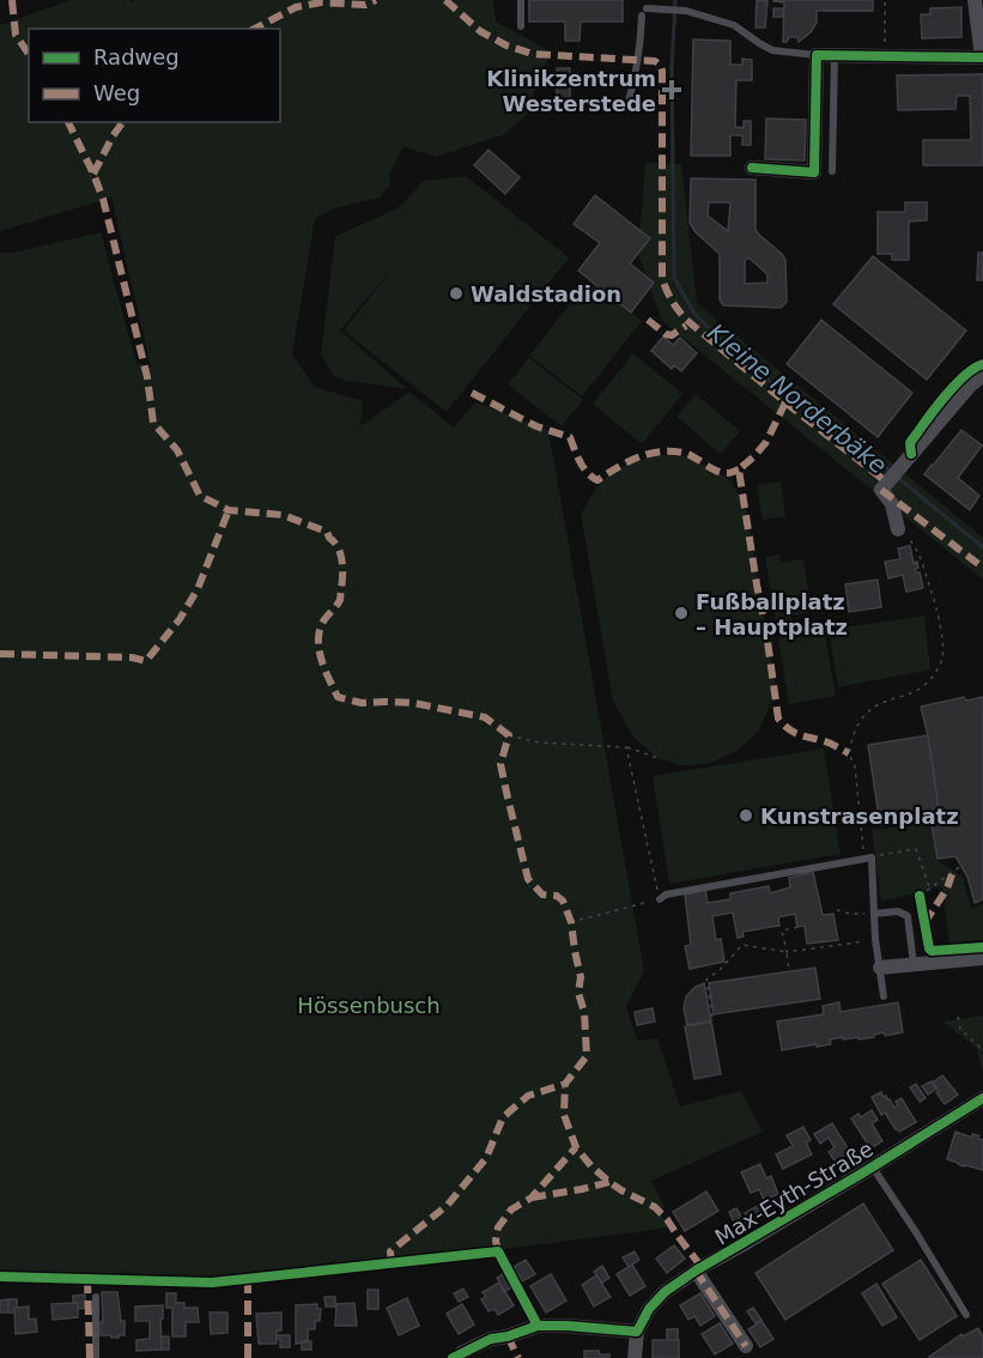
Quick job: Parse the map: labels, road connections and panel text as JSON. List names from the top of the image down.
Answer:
{
  "streets": {
    "street": ["Max-Eyth-Straße"]
  },
  "water": ["Kleine Norderbäke"],
  "parks": ["Hössenbusch"],
  "places": {
    "health": ["Klinikzentrum Westerstede"],
    "other": ["Waldstadion", "Fußballplatz – Hauptplatz", "Kunstrasenplatz"]
  },
  "legend": ["Radweg", "Weg"]
}
